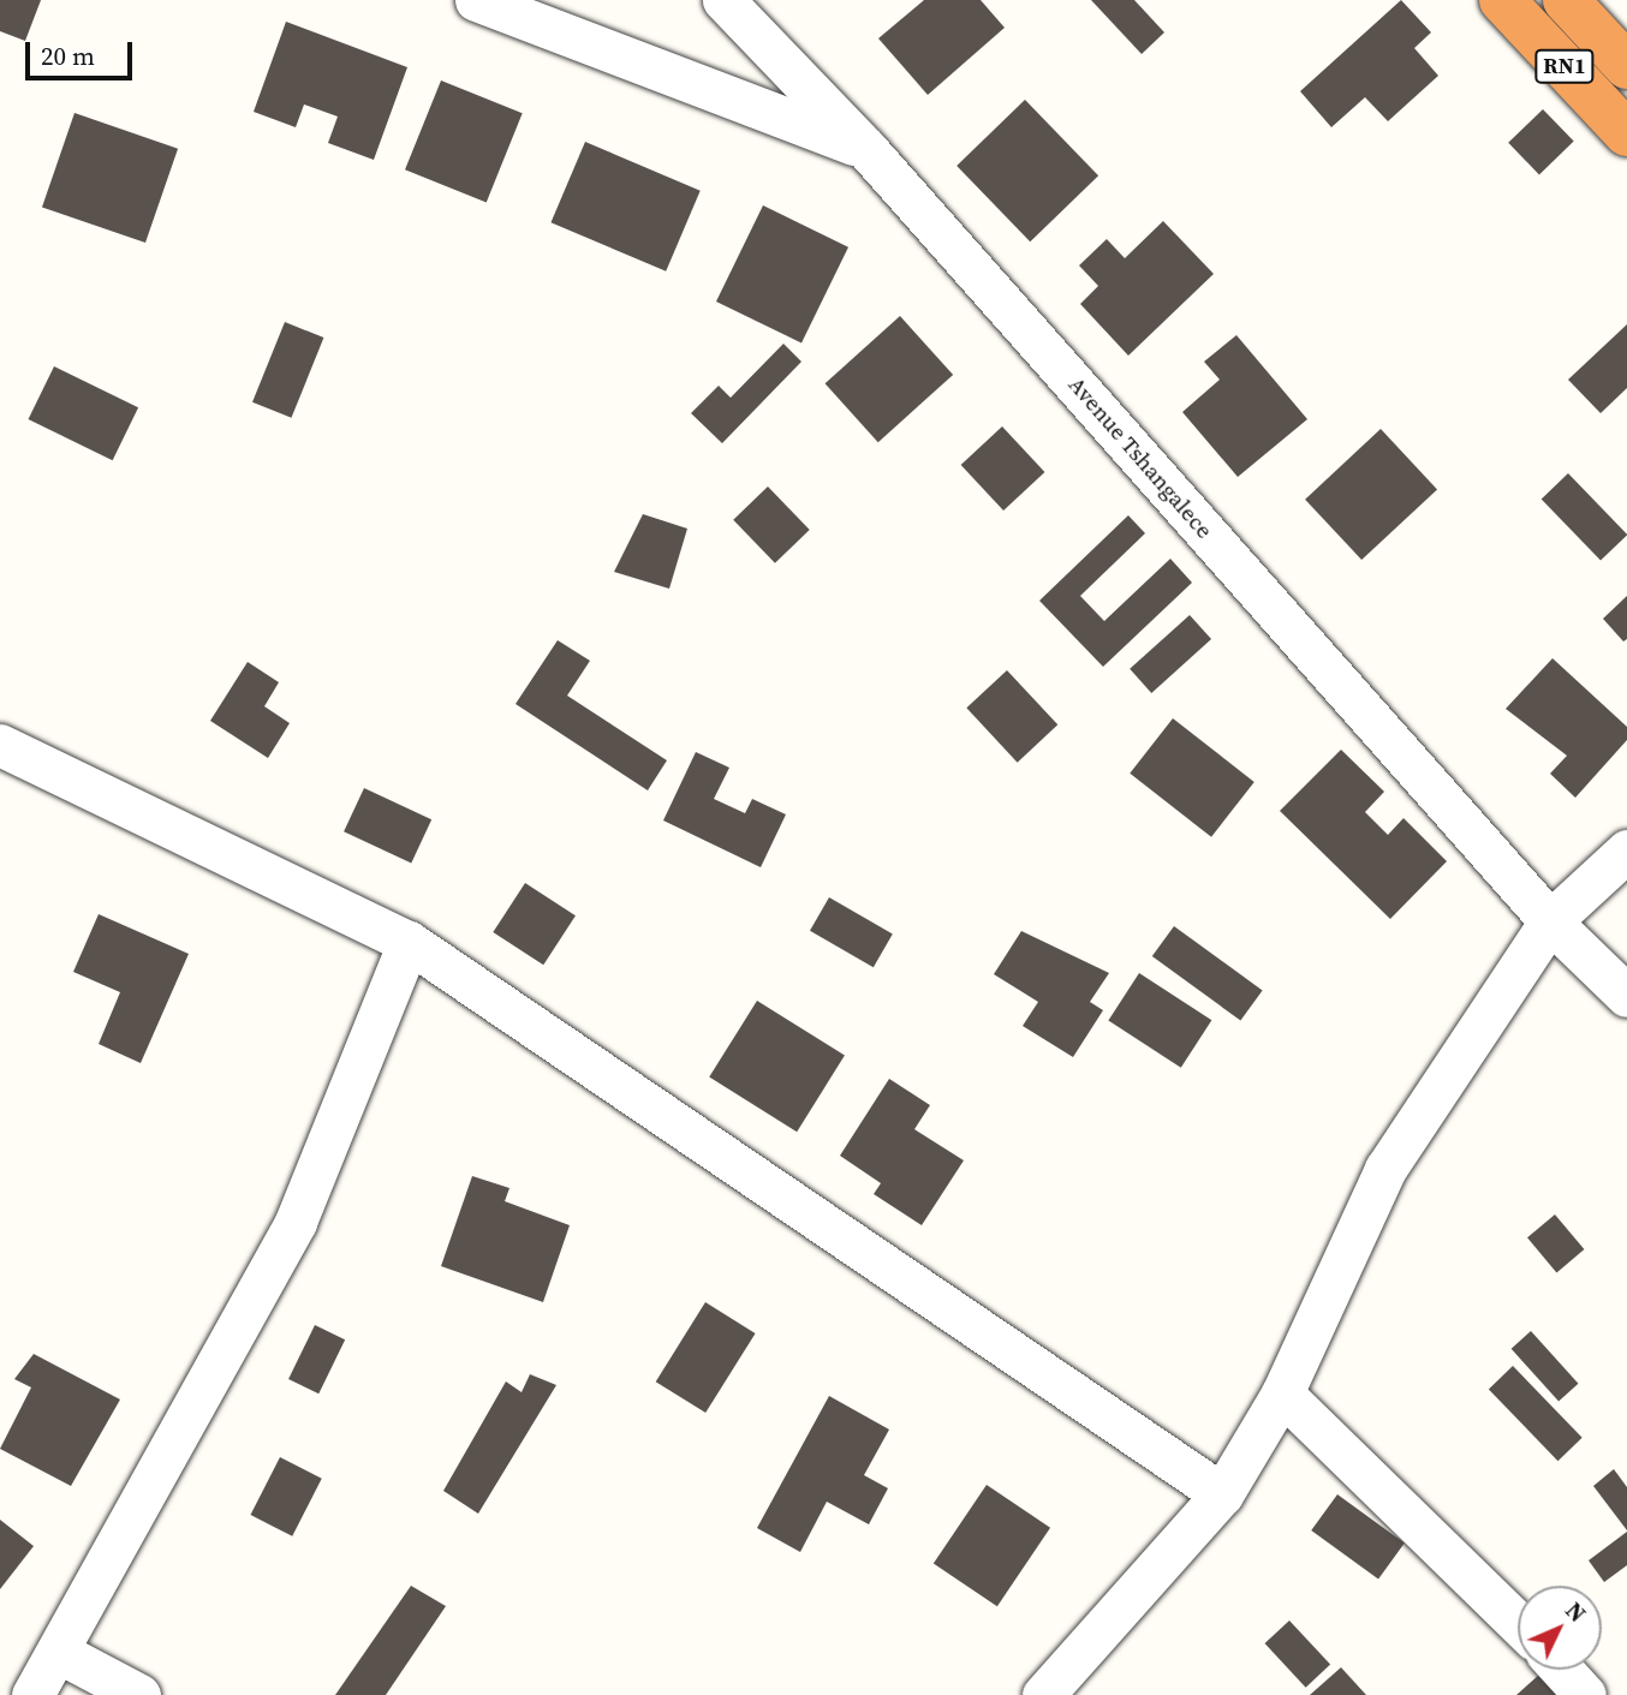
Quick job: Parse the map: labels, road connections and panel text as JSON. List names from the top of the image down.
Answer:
{
  "streets": {
    "highway": ["RN1"],
    "street": ["Avenue Tshangalece"]
  },
  "scale_bar": "20 m",
  "north": "top right"
}
